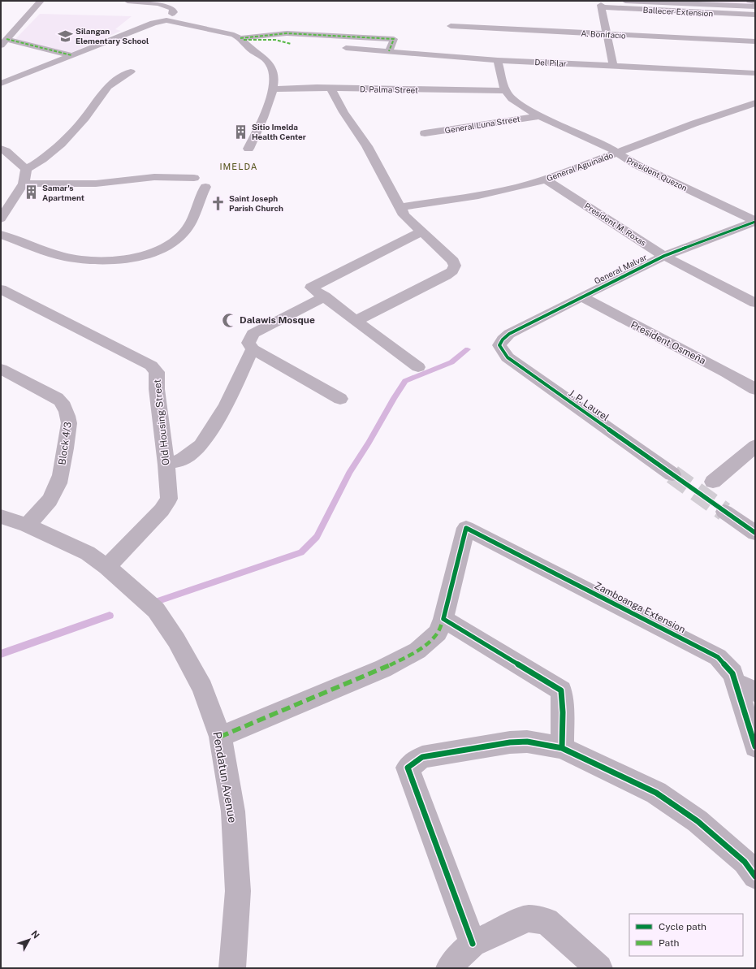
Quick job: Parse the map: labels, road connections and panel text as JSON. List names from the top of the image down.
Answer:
{
  "streets": {
    "street": [
      "Ballecer Extension",
      "A. Bonifacio",
      "Del Pilar",
      "D. Palma Street",
      "General Luna Street",
      "General Aguinaldo",
      "President Quezon",
      "President M. Roxas",
      "General Malvar",
      "President Osmeña",
      "J. P. Laurel",
      "Old Housing Street",
      "Block 4/3",
      "Zamboanga Extension",
      "Pendatun Avenue"
    ]
  },
  "crossings": [
    ["Ballecer Extension", "A. Bonifacio"],
    ["D. Palma Street", "President Quezon"],
    ["General Luna Street", "President Quezon"],
    ["General Aguinaldo", "President Quezon"],
    ["General Aguinaldo", "President M. Roxas"],
    ["President Quezon", "General Malvar"],
    ["President M. Roxas", "General Malvar"],
    ["General Malvar", "President Osmeña"],
    ["General Malvar", "J. P. Laurel"],
    ["Old Housing Street", "Pendatun Avenue"],
    ["Block 4/3", "Pendatun Avenue"]
  ],
  "districts": ["IMELDA"],
  "places": {
    "school or university": ["Silangan Elementary School"],
    "building": ["Sitio Imelda Health Center", "Samar's Apartment"],
    "church": ["Saint Joseph Parish Church"],
    "mosque": ["Dalawis Mosque"]
  },
  "legend": ["Cycle path", "Path"],
  "north": "top right"
}
